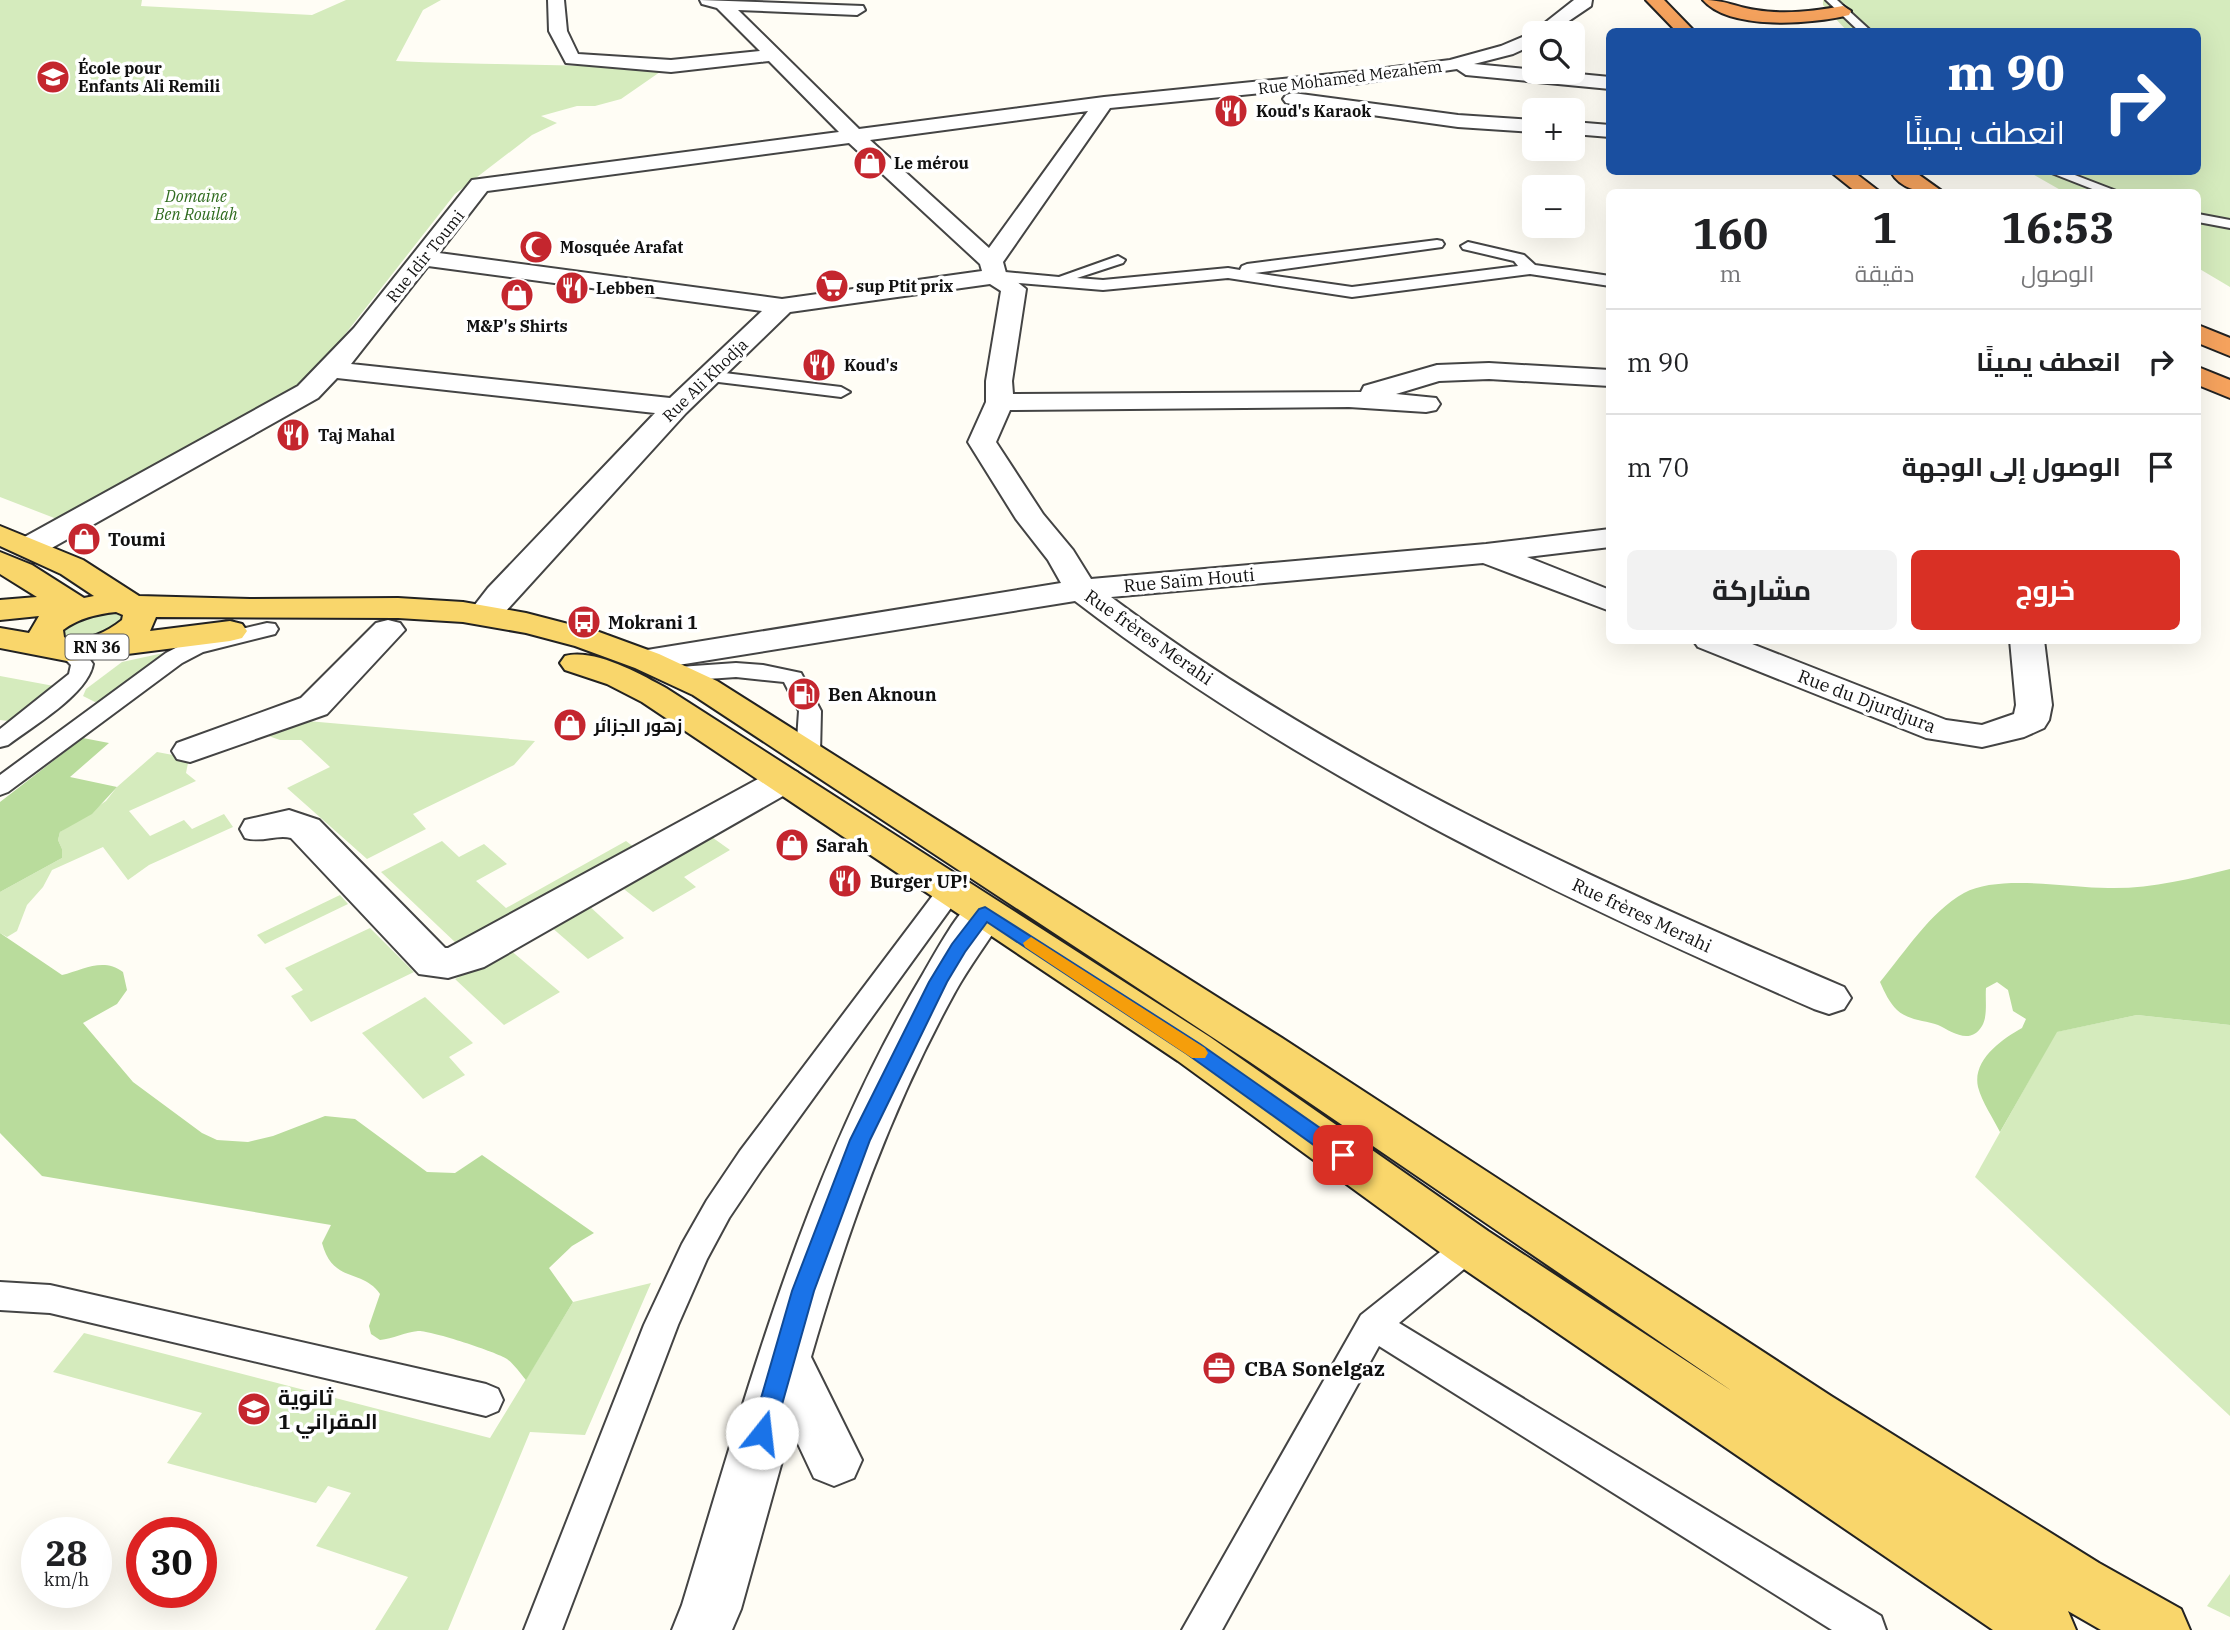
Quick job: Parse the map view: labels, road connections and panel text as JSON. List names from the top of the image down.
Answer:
{
  "streets": {
    "main road": ["RN 36"],
    "street": [
      "Rue Mohamed Mezahem",
      "Rue Idir Toumi",
      "Rue Ali Khodja",
      "Rue Saïm Houti",
      "Rue frères Merahi",
      "Rue du Djurdjura"
    ]
  },
  "crossings": [
    ["Rue Idir Toumi", "Rue frères Merahi"],
    ["Rue Ali Khodja", "RN 36"],
    ["Rue Saïm Houti", "Rue frères Merahi"],
    ["Rue Saïm Houti", "RN 36"]
  ],
  "parks": ["Domaine Ben Rouilah"],
  "places": {
    "school or university": ["École pour Enfants Ali Remili", "ثانوية المقراني 1"],
    "restaurant": [
      "Koud's Karaok",
      "Lebben",
      "Koud's",
      "Taj Mahal",
      "Burger UP!"
    ],
    "shop": [
      "Le mérou",
      "M&P's Shirts",
      "Toumi",
      "زهور الجزائر",
      "Sarah"
    ],
    "mosque": ["Mosquée Arafat"],
    "supermarket": ["sup Ptit prix"],
    "bus stop": ["Mokrani 1"],
    "fuel station": ["Ben Aknoun"],
    "office": ["CBA Sonelgaz"]
  },
  "page": {
    "map_buttons": ["+", "−"],
    "turn": ["90 m", "انعطف يمينًا"],
    "eta": [
      "16:53",
      "الوصول",
      "1",
      "دقيقة",
      "160",
      "m"
    ],
    "list": [
      {
        "name": "انعطف يمينًا",
        "value": "90 m"
      },
      {
        "name": "الوصول إلى الوجهة",
        "value": "70 m"
      }
    ],
    "buttons": ["خروج", "مشاركة"],
    "speed": "28 km/h",
    "limit": "30"
  }
}
